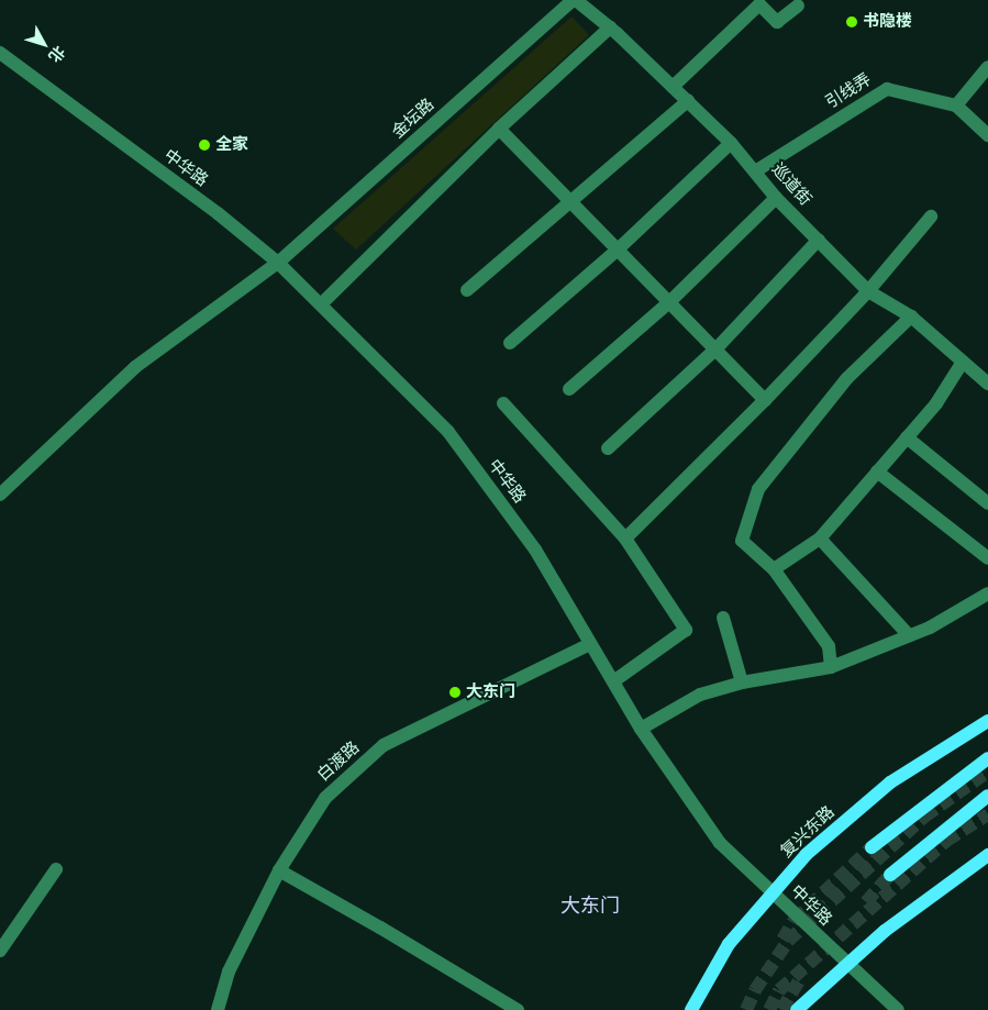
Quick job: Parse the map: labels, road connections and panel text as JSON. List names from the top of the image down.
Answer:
{
  "streets": {
    "main road": ["复兴东路"],
    "street": [
      "引线弄",
      "金坛路",
      "中华路",
      "巡道街",
      "白渡路"
    ]
  },
  "crossings": [
    ["引线弄", "巡道街"],
    ["金坛路", "中华路"],
    ["金坛路", "巡道街"],
    ["中华路", "白渡路"],
    ["中华路", "复兴东路"]
  ],
  "districts": ["大东门"],
  "places": ["书隐楼", "全家", "大东门"],
  "north": "bottom right"
}
